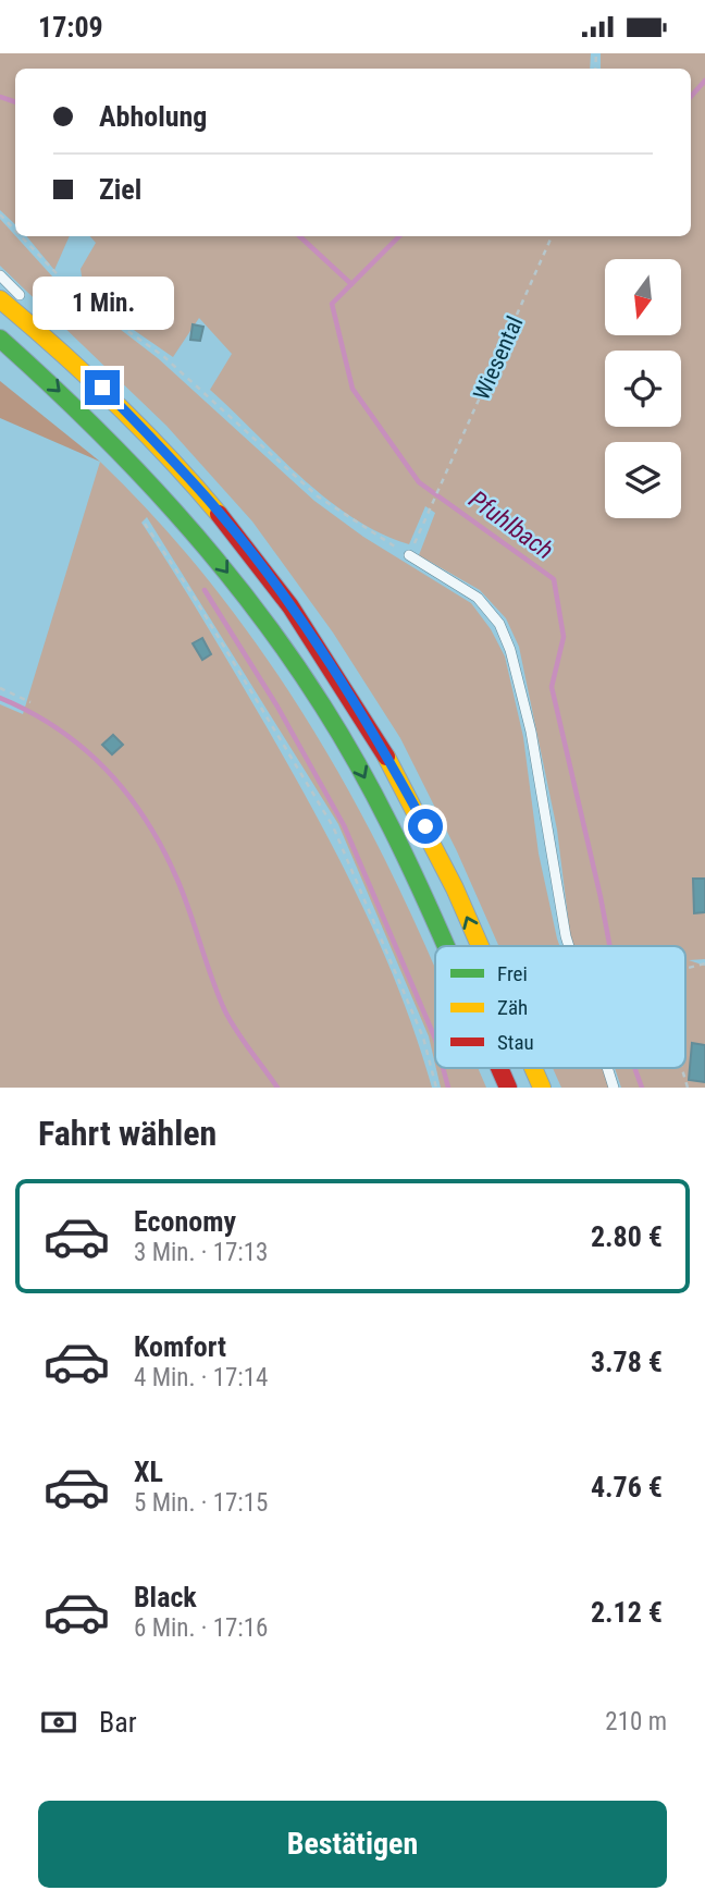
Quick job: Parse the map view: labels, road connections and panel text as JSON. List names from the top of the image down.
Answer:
{
  "streets": {
    "path": ["Wiesental"]
  },
  "water": ["Pfuhlbach"],
  "legend": ["Frei", "Zäh", "Stau"],
  "north": "bottom",
  "page": {
    "status": "17:09",
    "banner": ["Abholung", "Ziel"],
    "bubble": "1 Min.",
    "heading": "Fahrt wählen",
    "list": [
      {
        "name": "Economy",
        "note": "3 Min. · 17:13",
        "value": "2.80 €"
      },
      {
        "name": "Komfort",
        "note": "4 Min. · 17:14",
        "value": "3.78 €"
      },
      {
        "name": "XL",
        "note": "5 Min. · 17:15",
        "value": "4.76 €"
      },
      {
        "name": "Black",
        "note": "6 Min. · 17:16",
        "value": "2.12 €"
      }
    ],
    "pay": ["Bar", "210 m"],
    "buttons": "Bestätigen"
  }
}
